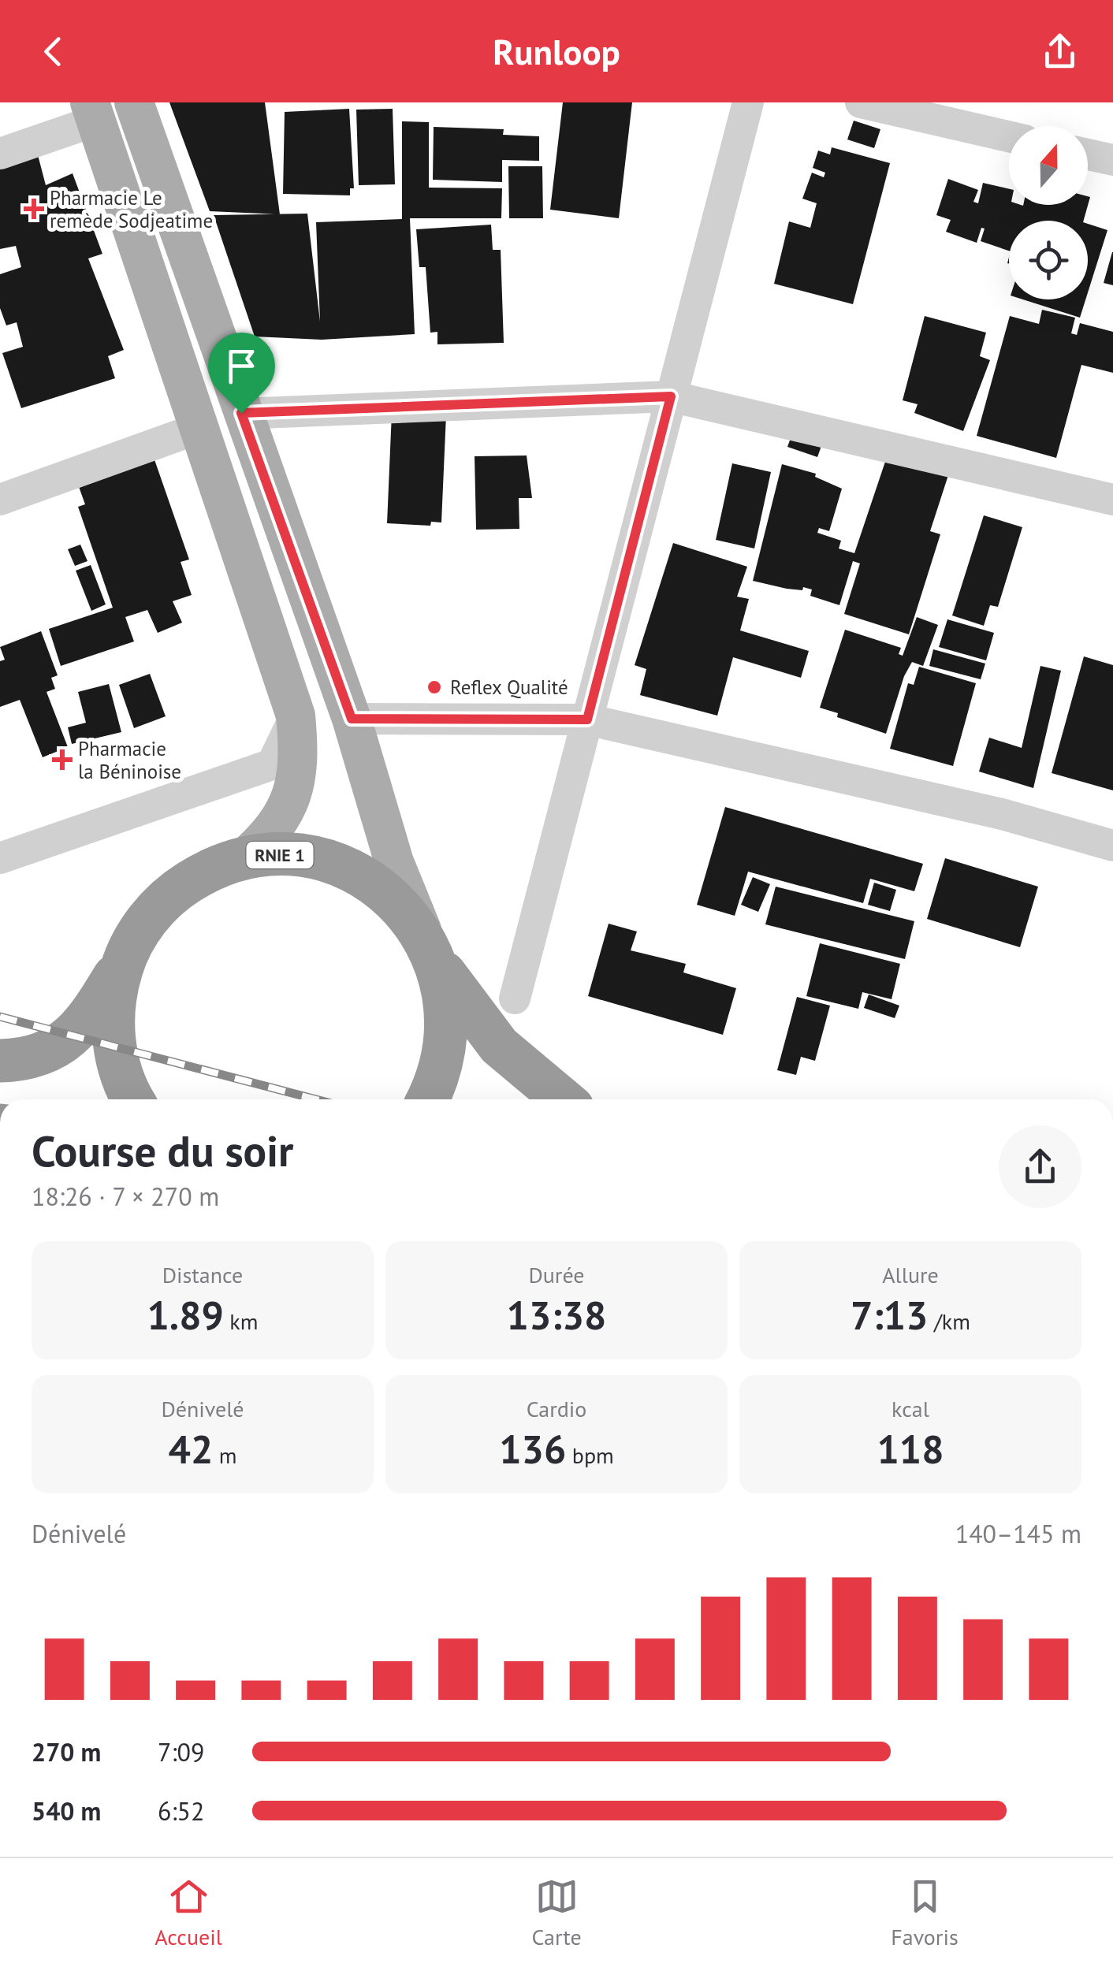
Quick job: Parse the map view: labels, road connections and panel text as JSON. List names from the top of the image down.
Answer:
{
  "streets": {
    "highway": ["RNIE 1"]
  },
  "places": {
    "health": ["Pharmacie Le remède Sodjeatime", "Pharmacie la Béninoise"],
    "other": ["Reflex Qualité"]
  },
  "north": "top",
  "page": {
    "header": "Runloop",
    "heading": ["Course du soir", "18:26 · 7 × 270 m"],
    "stats": [
      ["Distance", "1.89 km"],
      ["Durée", "13:38"],
      ["Allure", "7:13 /km"],
      ["Dénivelé", "42 m"],
      ["Cardio", "136 bpm"],
      ["kcal", "118"]
    ],
    "chart": ["Dénivelé", "140–145 m"],
    "list": [
      {
        "name": "270 m",
        "note": "7:09"
      },
      {
        "name": "540 m",
        "note": "6:52"
      }
    ],
    "tabs": ["Accueil", "Carte", "Favoris"]
  }
}
